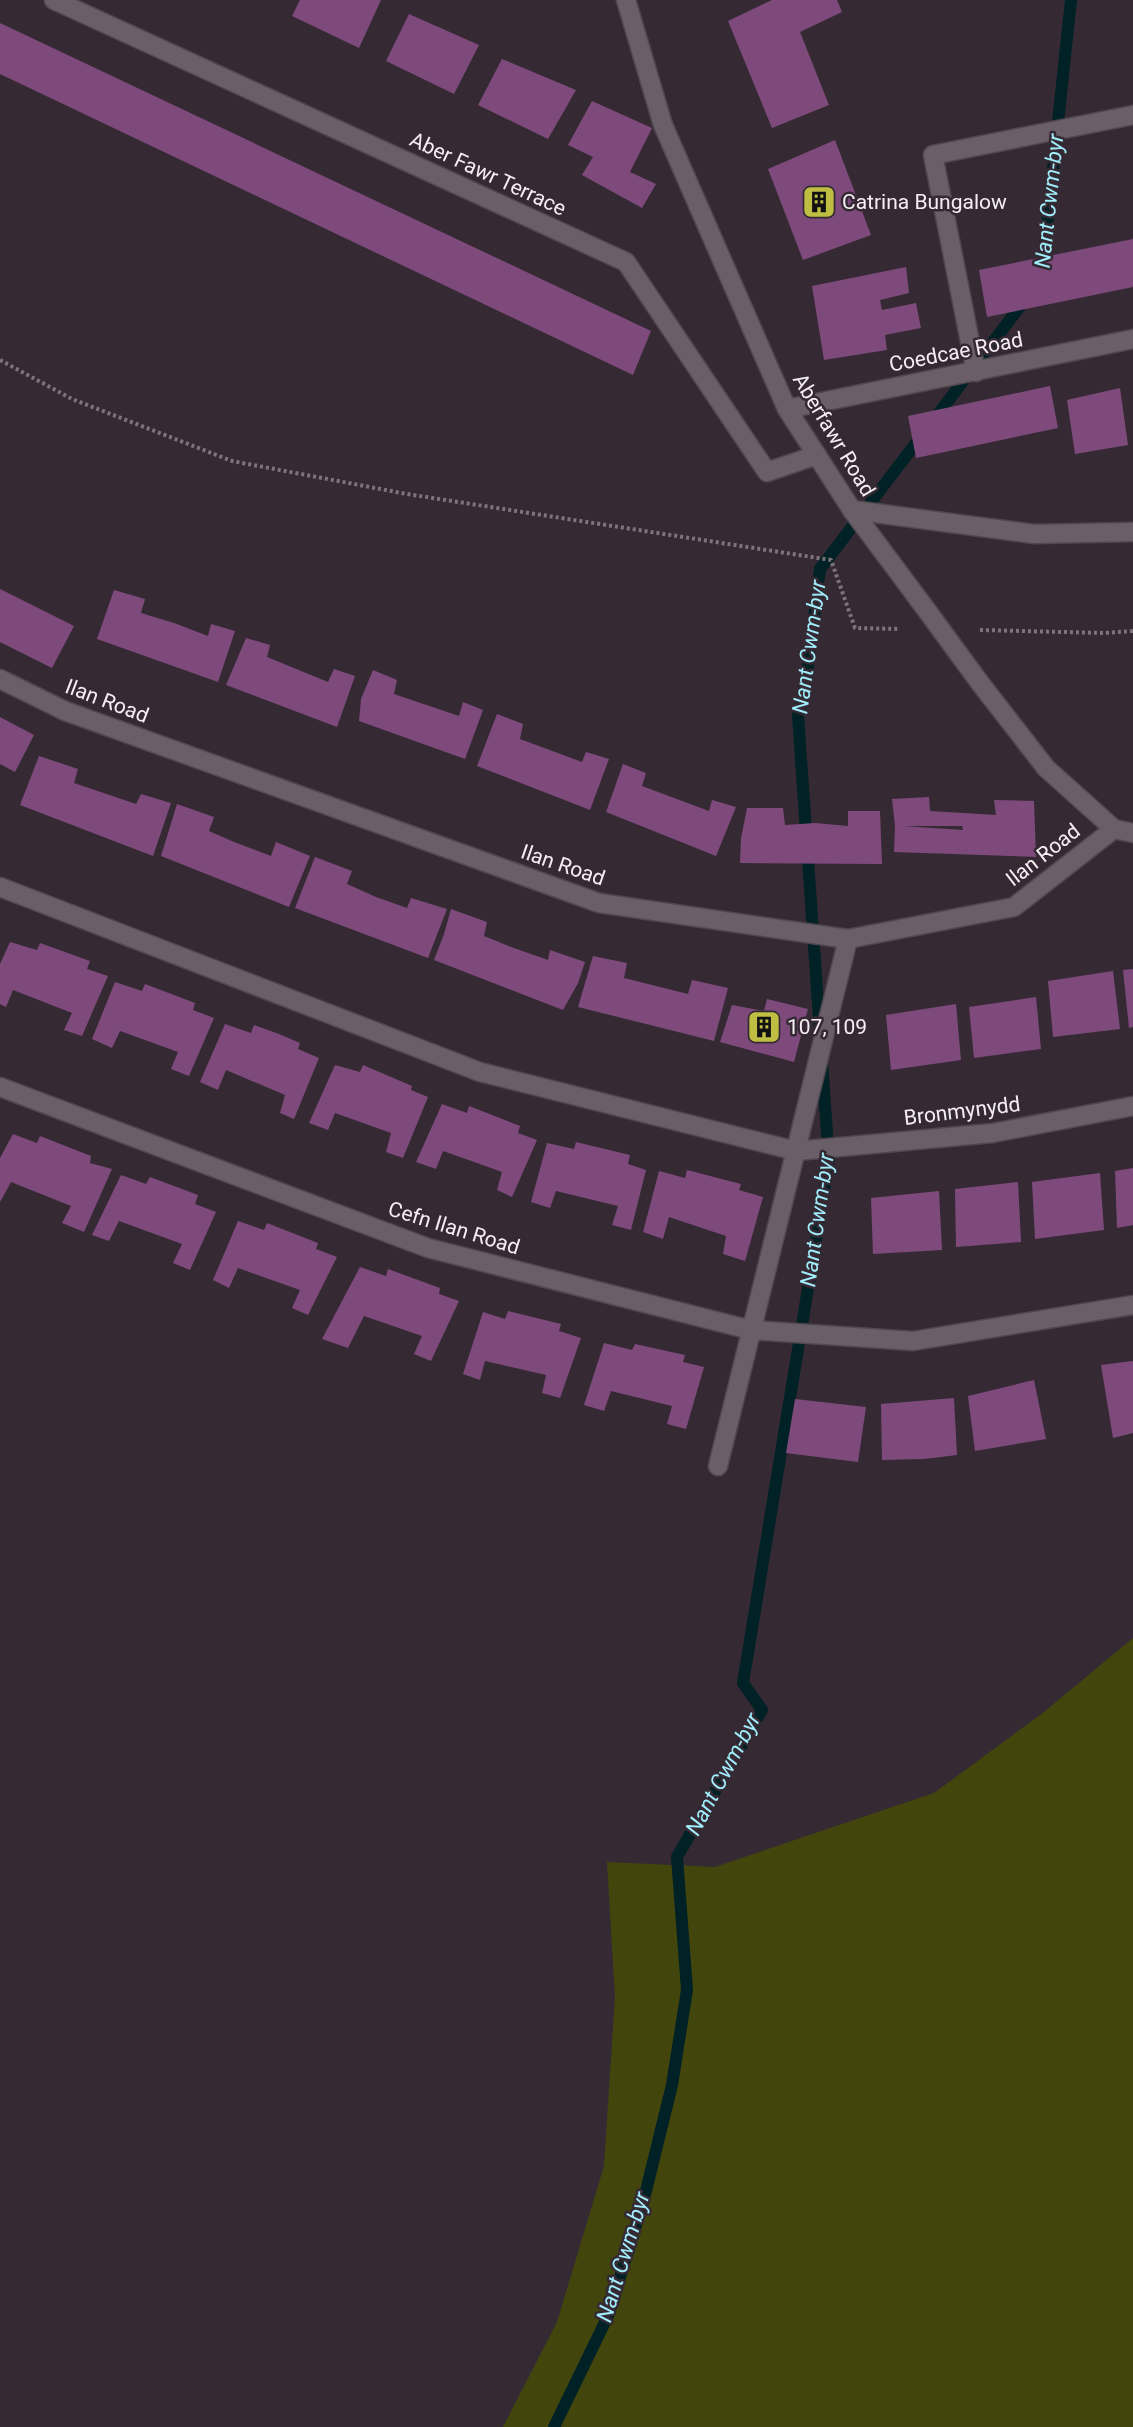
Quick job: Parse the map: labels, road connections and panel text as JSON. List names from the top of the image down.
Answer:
{
  "streets": {
    "street": [
      "Aber Fawr Terrace",
      "Coedcae Road",
      "Aberfawr Road",
      "Ilan Road",
      "Bronmynydd",
      "Cefn Ilan Road"
    ]
  },
  "crossings": [
    ["Aber Fawr Terrace", "Aberfawr Road"],
    ["Coedcae Road", "Aberfawr Road"],
    ["Aberfawr Road", "Ilan Road"]
  ],
  "water": ["Nant Cwm-byr"],
  "places": {
    "building": ["Catrina Bungalow", "107, 109"]
  }
}
